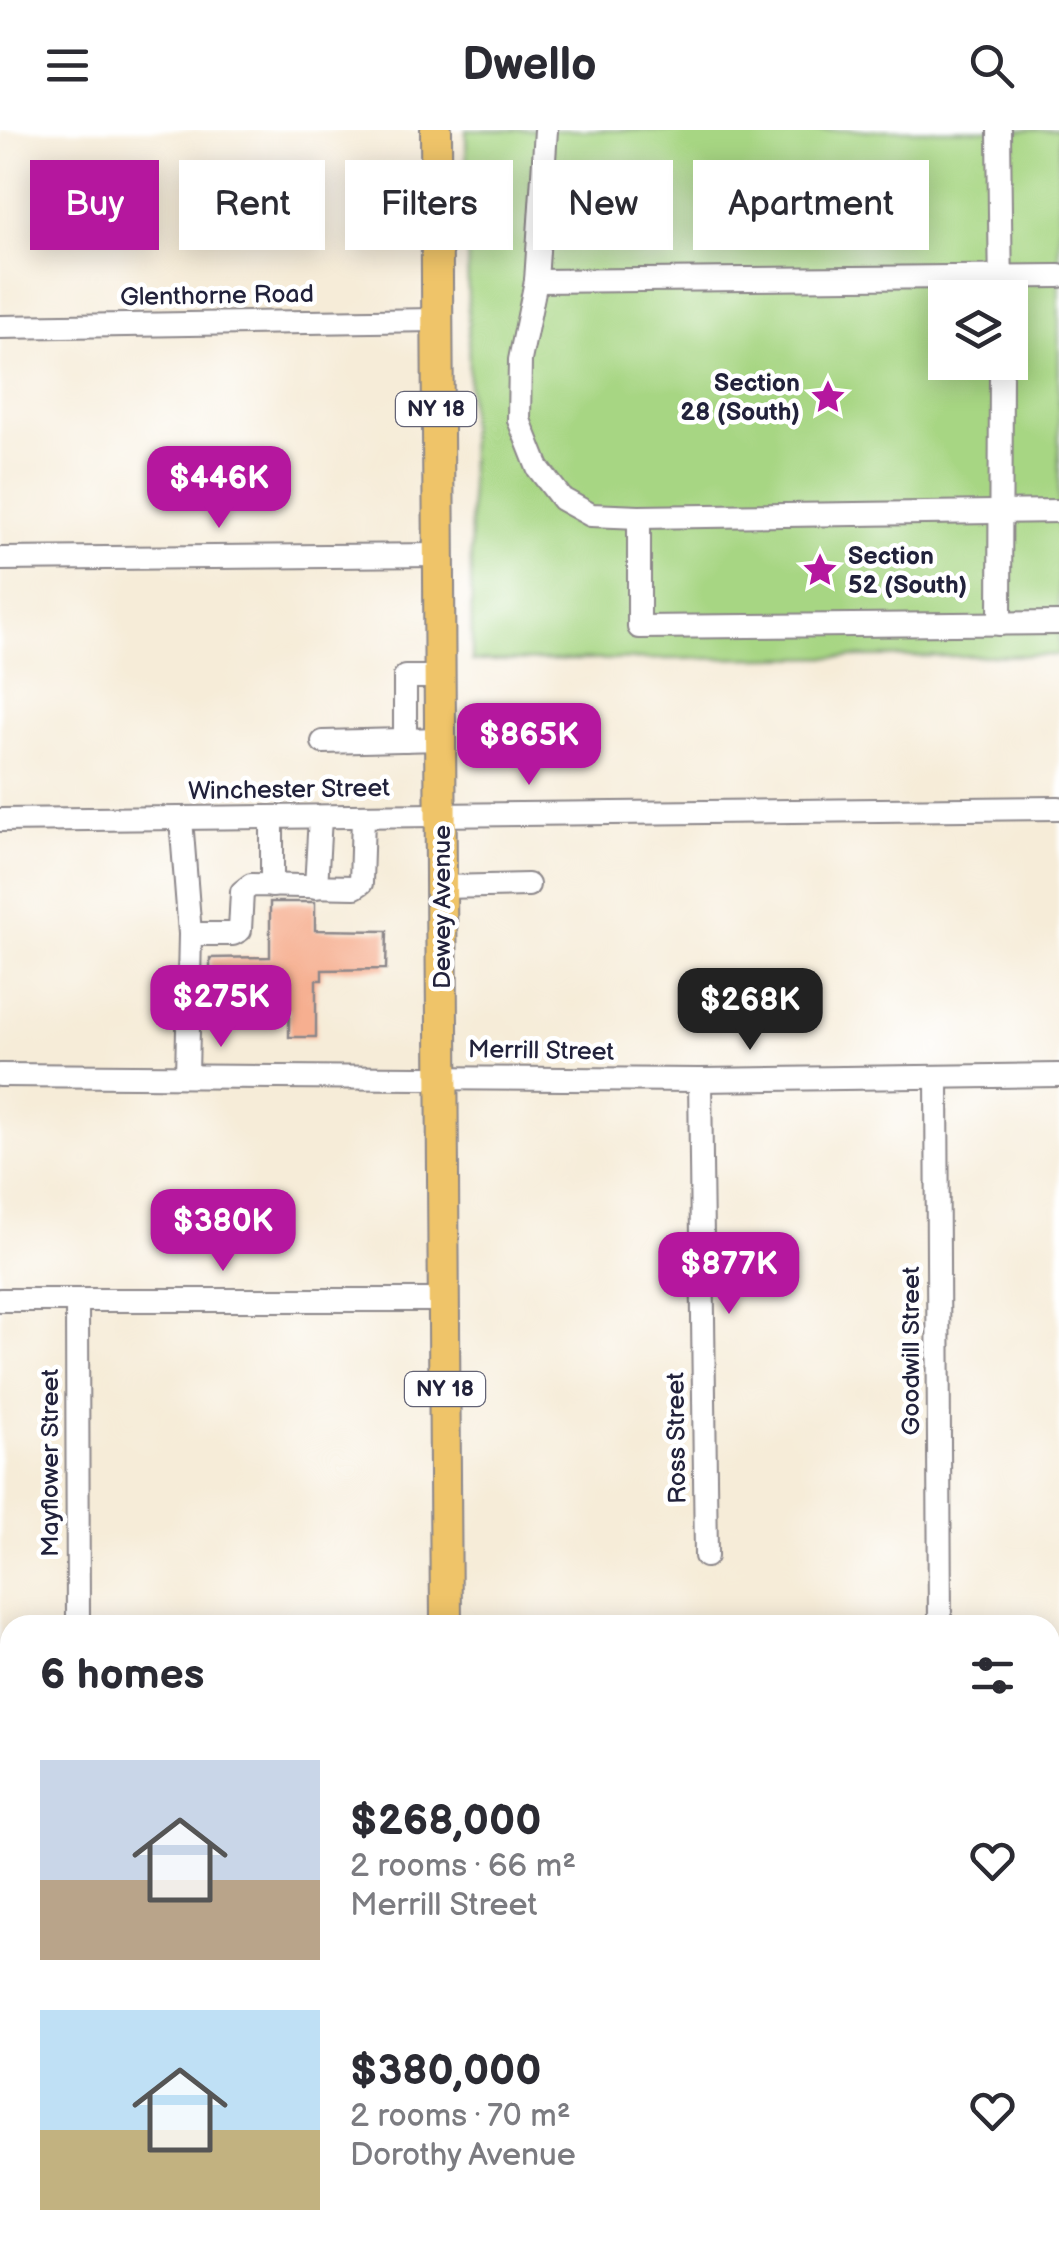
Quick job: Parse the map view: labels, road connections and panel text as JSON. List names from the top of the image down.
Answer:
{
  "streets": {
    "main road": ["NY 18", "Dewey Avenue"],
    "street": [
      "Glenthorne Road",
      "Winchester Street",
      "Merrill Street",
      "Goodwill Street",
      "Ross Street",
      "Mayflower Street"
    ]
  },
  "crossings": [
    ["Glenthorne Road", "Dewey Avenue"],
    ["Winchester Street", "Dewey Avenue"],
    ["Dewey Avenue", "Merrill Street"],
    ["Merrill Street", "Goodwill Street"],
    ["Merrill Street", "Ross Street"]
  ],
  "places": {
    "place": ["Section 28 (South)", "Section 52 (South)"]
  },
  "page": {
    "header": "Dwello",
    "chip": [
      "Buy",
      "Rent",
      "Filters",
      "New",
      "Apartment"
    ],
    "price": [
      "$446K",
      "$865K",
      "$275K",
      "$268K",
      "$380K",
      "$877K"
    ],
    "heading": "6 homes",
    "list": [
      {
        "name": "$268,000",
        "note": "2 rooms · 66 m² · Merrill Street"
      },
      {
        "name": "$380,000",
        "note": "2 rooms · 70 m² · Dorothy Avenue"
      }
    ]
  }
}
